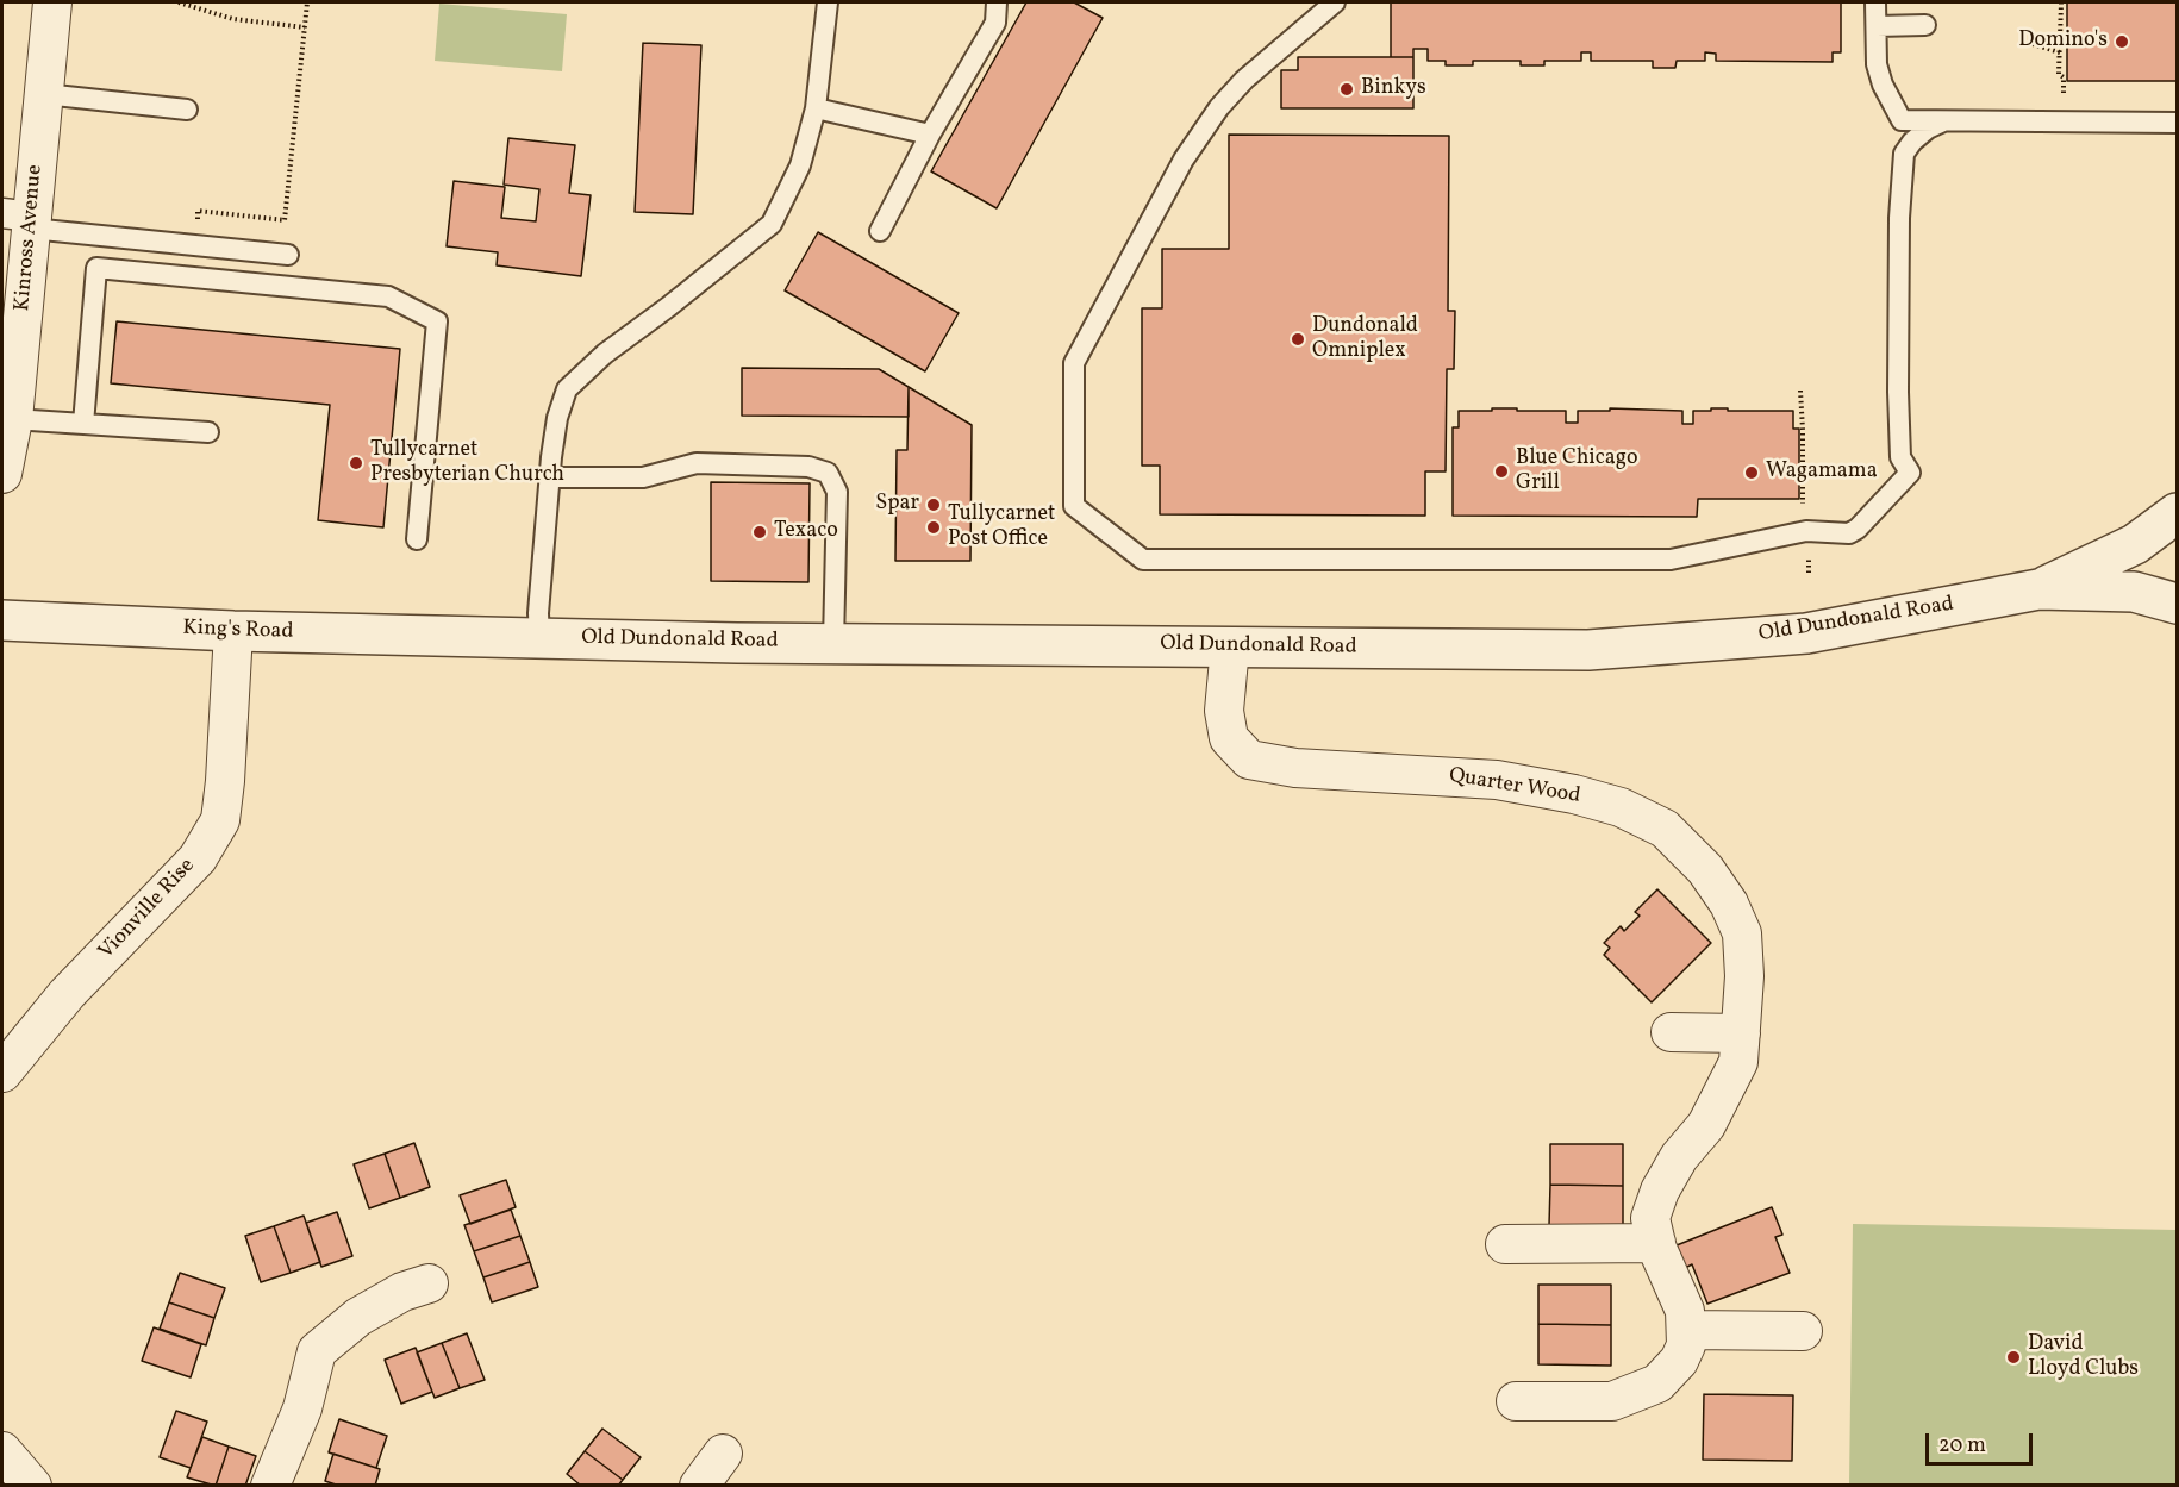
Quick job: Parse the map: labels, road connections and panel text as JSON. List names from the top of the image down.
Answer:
{
  "streets": {
    "street": [
      "Kinross Avenue",
      "Old Dundonald Road",
      "King's Road",
      "Quarter Wood",
      "Vionville Rise"
    ]
  },
  "crossings": [
    ["Old Dundonald Road", "King's Road"],
    ["Old Dundonald Road", "Quarter Wood"],
    ["King's Road", "Vionville Rise"]
  ],
  "places": [
    "Domino's",
    "Binkys",
    "Dundonald Omniplex",
    "Tullycarnet Presbyterian Church",
    "Blue Chicago Grill",
    "Wagamama",
    "Spar",
    "Tullycarnet Post Office",
    "Texaco",
    "David Lloyd Clubs"
  ],
  "scale_bar": "20 m"
}
